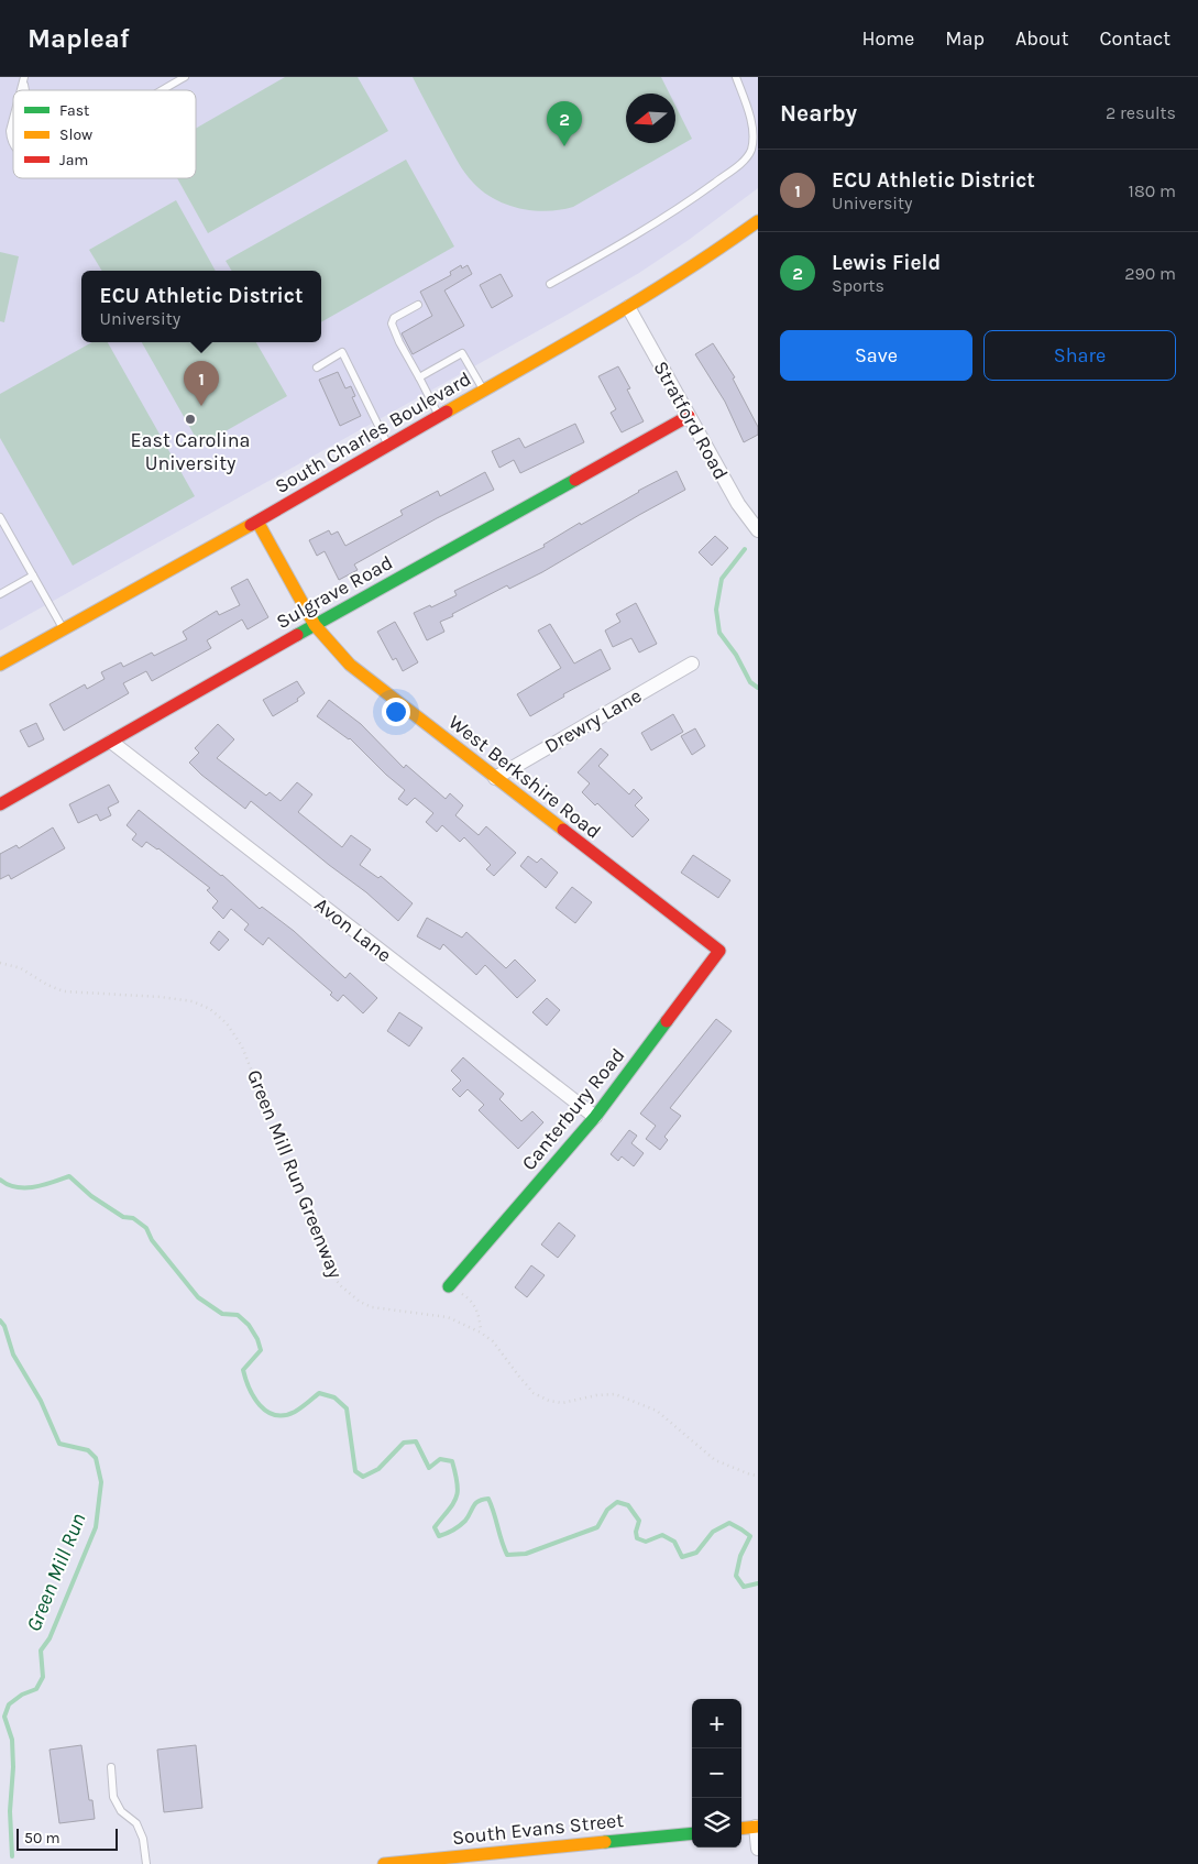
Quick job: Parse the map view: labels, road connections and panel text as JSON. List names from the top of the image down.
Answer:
{
  "streets": {
    "street": [
      "Stratford Road",
      "South Charles Boulevard",
      "Sulgrave Road",
      "Drewry Lane",
      "West Berkshire Road",
      "Avon Lane",
      "Canterbury Road",
      "South Evans Street"
    ],
    "path": ["Green Mill Run Greenway"]
  },
  "crossings": [
    ["Stratford Road", "South Charles Boulevard"],
    ["Stratford Road", "Sulgrave Road"],
    ["South Charles Boulevard", "West Berkshire Road"],
    ["Sulgrave Road", "West Berkshire Road"],
    ["Sulgrave Road", "Avon Lane"],
    ["Drewry Lane", "West Berkshire Road"],
    ["West Berkshire Road", "Canterbury Road"],
    ["Avon Lane", "Canterbury Road"]
  ],
  "water": ["Green Mill Run"],
  "places": ["East Carolina University"],
  "legend": ["Fast", "Slow", "Jam"],
  "scale_bar": "50 m",
  "north": "left",
  "page": {
    "header": "Mapleaf",
    "nav": [
      "Home",
      "Map",
      "About",
      "Contact"
    ],
    "heading": ["Nearby", "2 results"],
    "pins": ["2", "1"],
    "list": [
      {
        "mark": "1",
        "name": "ECU Athletic District",
        "note": "University",
        "value": "180 m"
      },
      {
        "mark": "2",
        "name": "Lewis Field",
        "note": "Sports",
        "value": "290 m"
      }
    ],
    "popup": ["ECU Athletic District", "University"],
    "buttons": ["Save", "Share"],
    "map_buttons": ["+", "−"],
    "scale": "50 m"
  }
}
